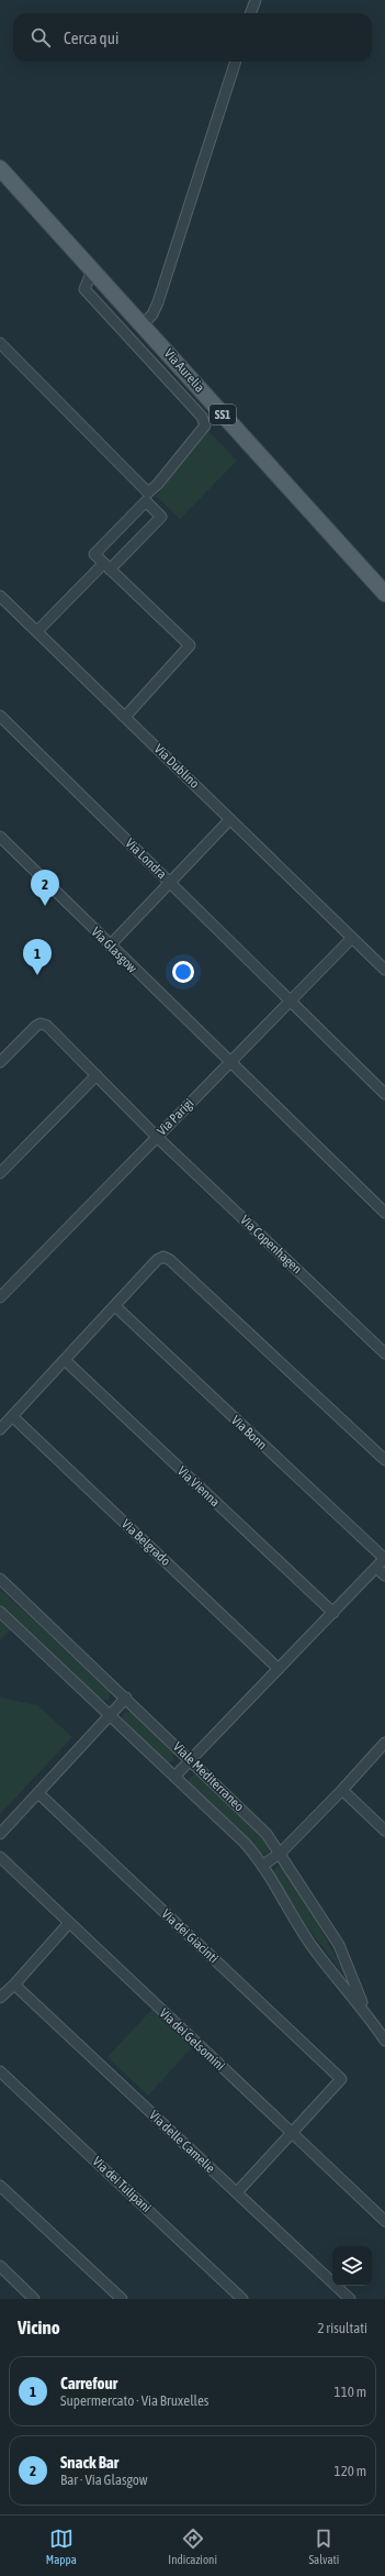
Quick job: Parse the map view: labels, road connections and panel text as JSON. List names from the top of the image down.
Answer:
{
  "streets": {
    "main road": ["Via Aurelia", "SS1"],
    "street": [
      "Via Dublino",
      "Via Londra",
      "Via Glasgow",
      "Via Parigi",
      "Via Copenhagen",
      "Via Bonn",
      "Via Vienna",
      "Via Belgrado",
      "Viale Mediterraneo",
      "Via dei Giacinti",
      "Via dei Gelsomini",
      "Via delle Camelie",
      "Via dei Tulipani"
    ]
  },
  "crossings": [
    ["Via Dublino", "Via Parigi"],
    ["Via Londra", "Via Parigi"],
    ["Via Glasgow", "Via Parigi"],
    ["Via Parigi", "Via Copenhagen"],
    ["Via dei Giacinti", "Via dei Gelsomini"]
  ],
  "page": {
    "search": "Cerca qui",
    "pins": ["2", "1"],
    "heading": ["Vicino", "2 risultati"],
    "list": [
      {
        "mark": "1",
        "name": "Carrefour",
        "note": "Supermercato · Via Bruxelles",
        "value": "110 m"
      },
      {
        "mark": "2",
        "name": "Snack Bar",
        "note": "Bar · Via Glasgow",
        "value": "120 m"
      }
    ],
    "nav": ["Mappa", "Indicazioni", "Salvati"]
  }
}
